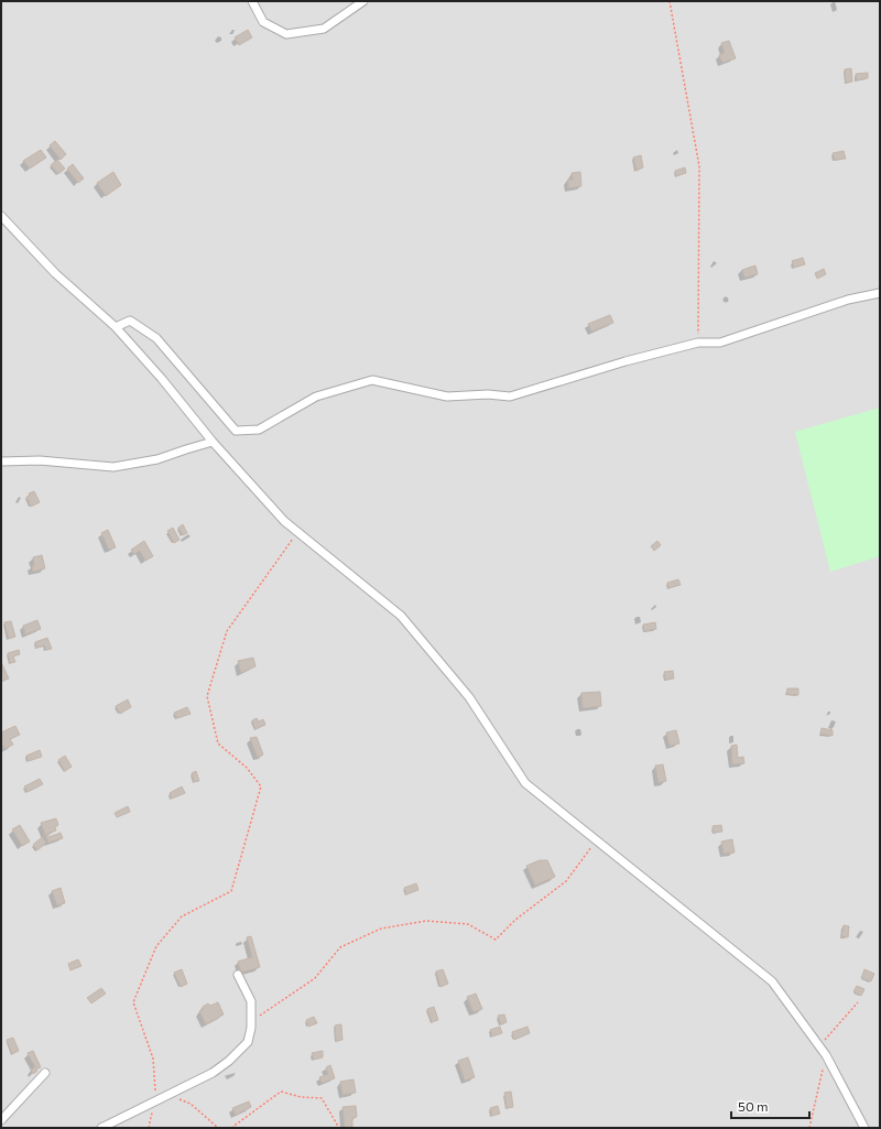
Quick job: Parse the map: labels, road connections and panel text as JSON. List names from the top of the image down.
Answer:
{
  "scale_bar": "50 m"
}
